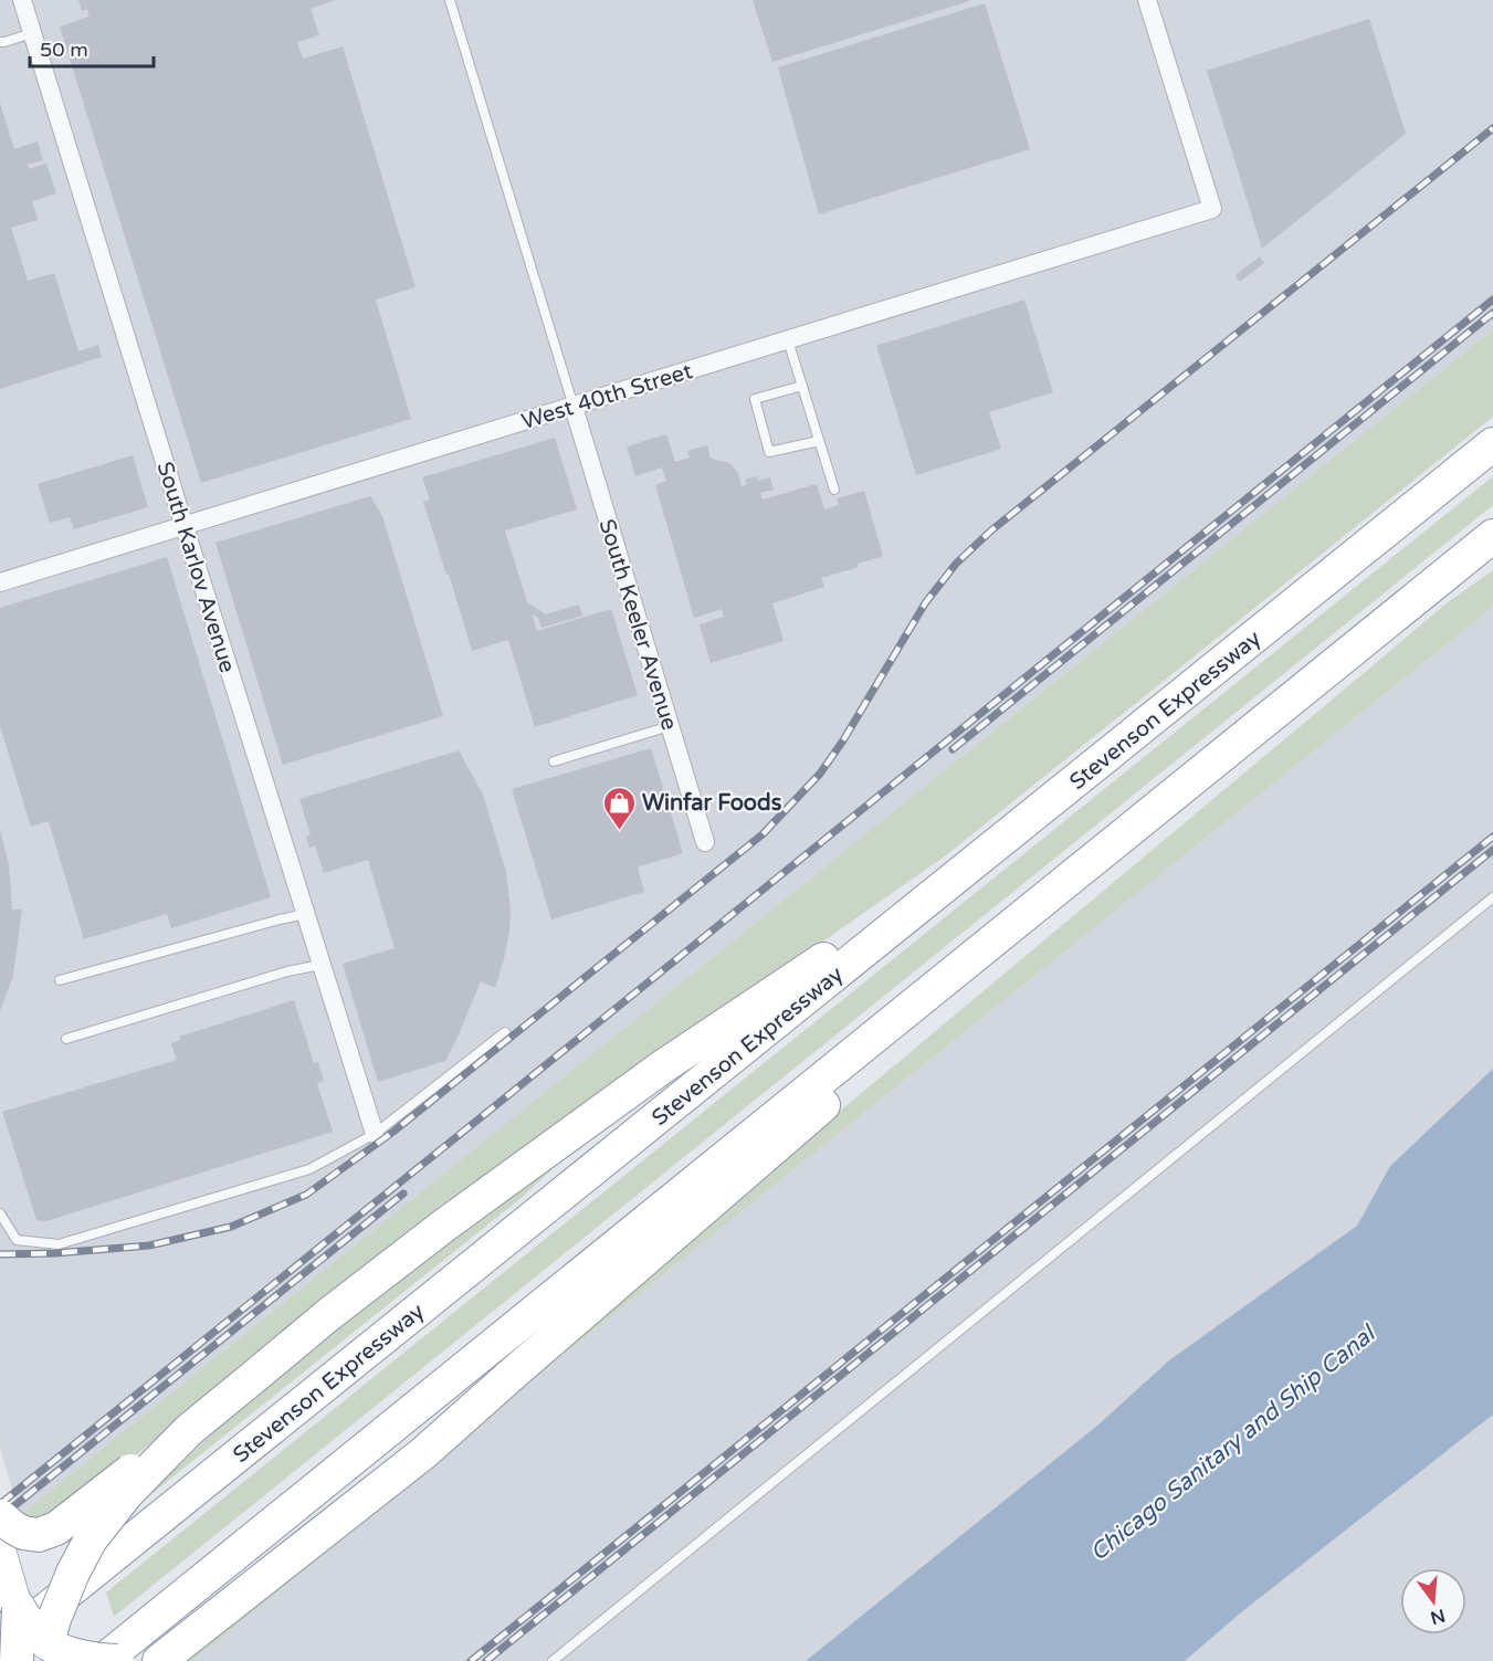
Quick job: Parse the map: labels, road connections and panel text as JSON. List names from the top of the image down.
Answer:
{
  "streets": {
    "highway": ["Stevenson Expressway"],
    "street": ["West 40th Street", "South Karlov Avenue", "South Keeler Avenue"]
  },
  "crossings": [
    ["West 40th Street", "South Karlov Avenue"],
    ["West 40th Street", "South Keeler Avenue"]
  ],
  "water": ["Chicago Sanitary and Ship Canal"],
  "places": {
    "shop": ["Winfar Foods"]
  },
  "scale_bar": "50 m",
  "north": "bottom"
}
